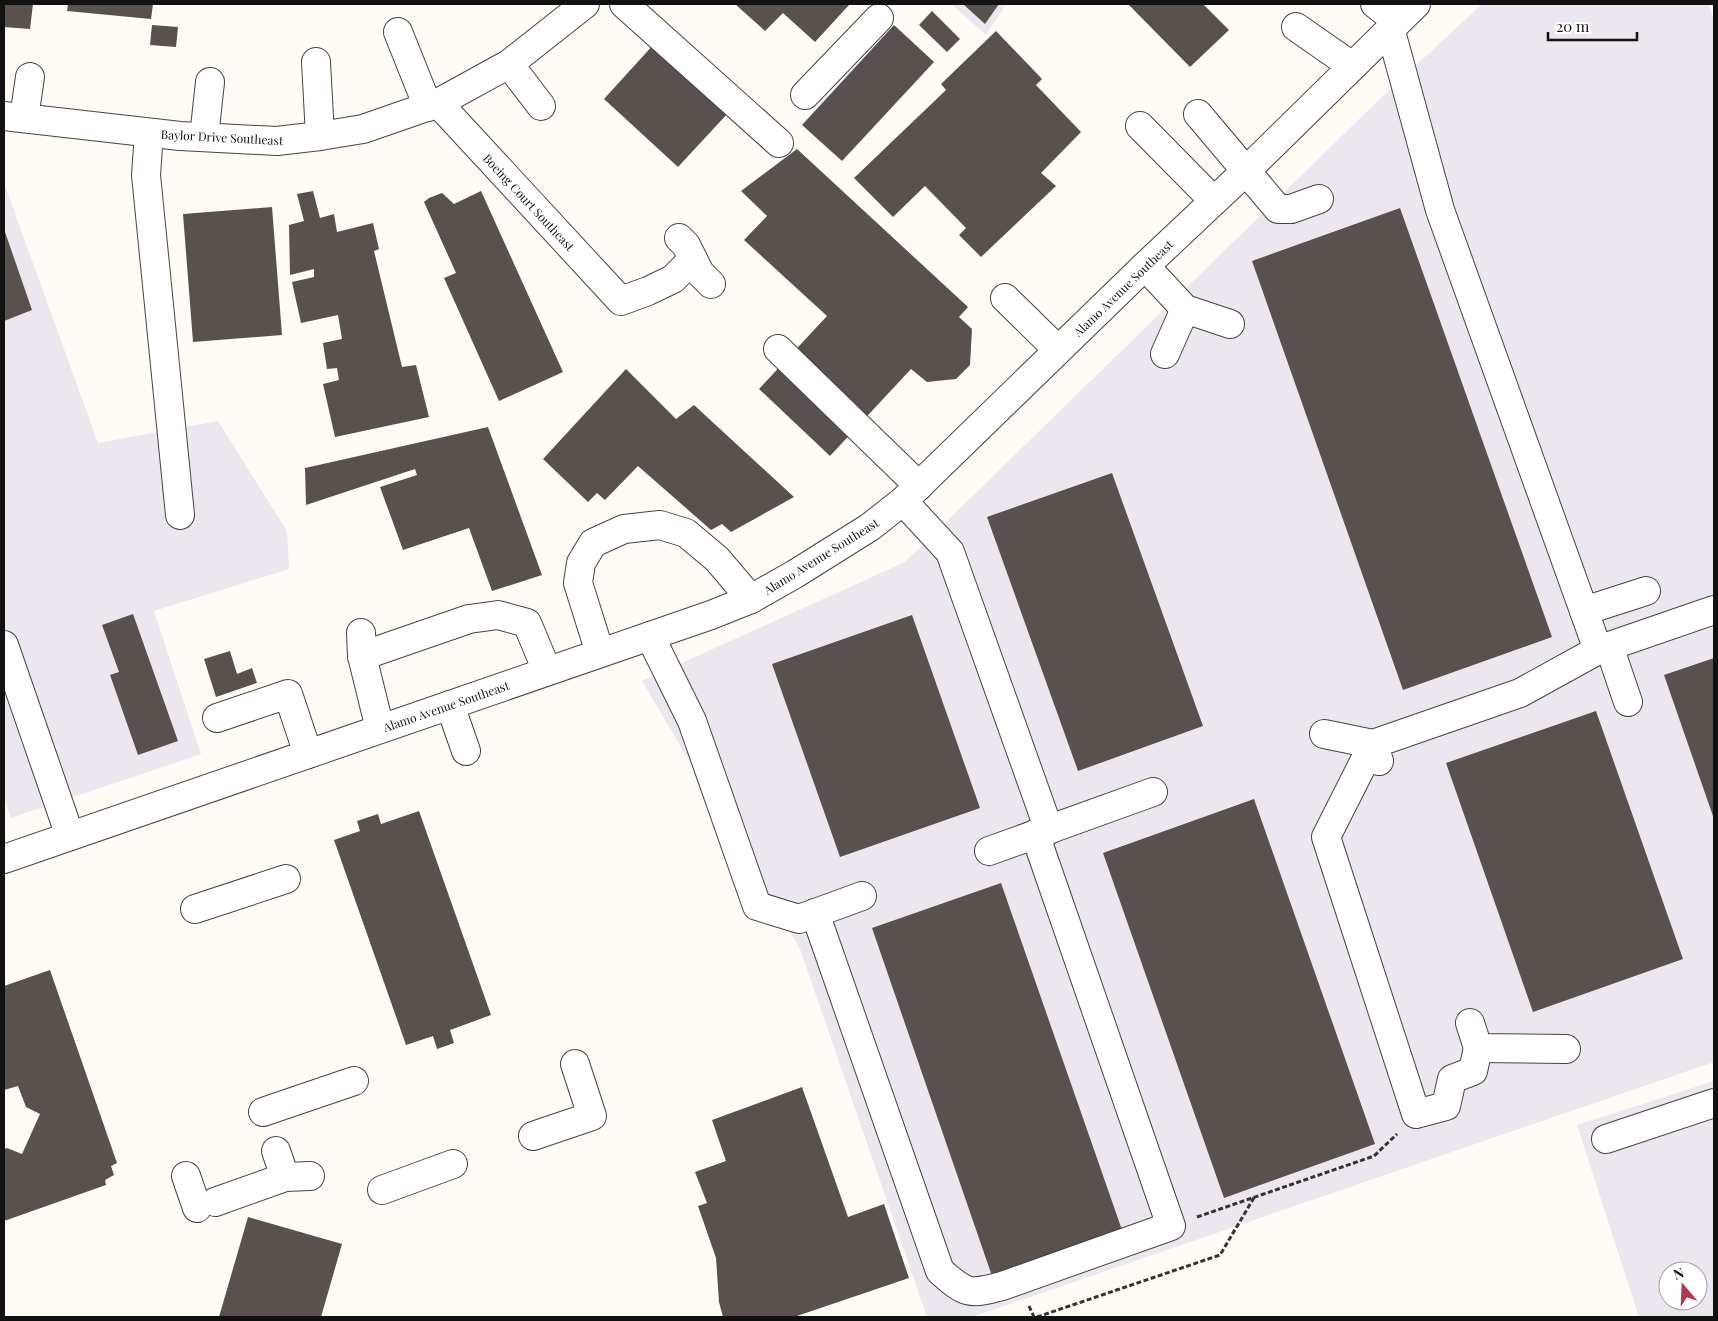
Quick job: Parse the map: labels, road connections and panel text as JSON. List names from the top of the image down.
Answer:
{
  "streets": {
    "street": ["Baylor Drive Southeast", "Boeing Court Southeast", "Alamo Avenue Southeast"]
  },
  "crossings": [
    ["Baylor Drive Southeast", "Boeing Court Southeast"]
  ],
  "scale_bar": "20 m",
  "north": "top"
}
